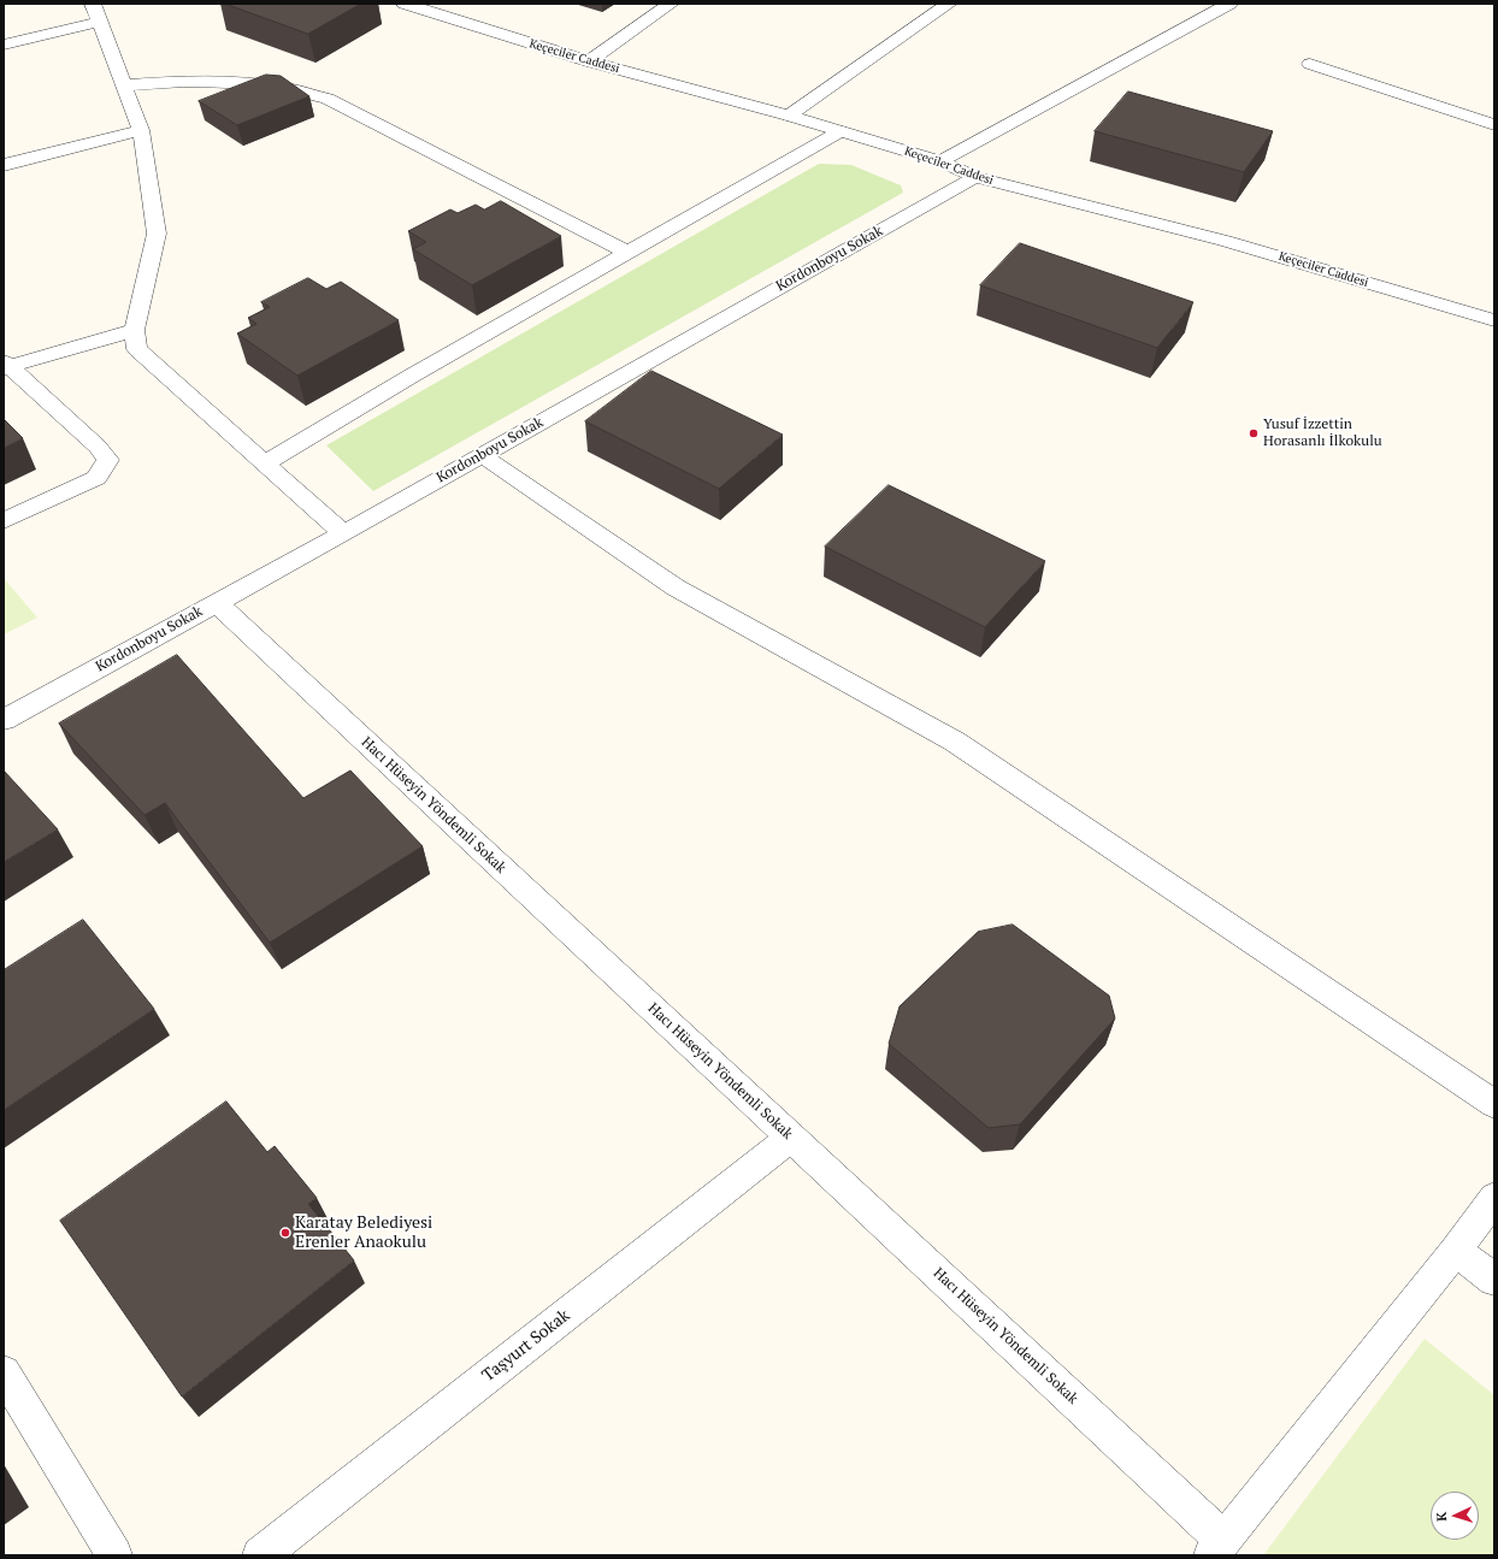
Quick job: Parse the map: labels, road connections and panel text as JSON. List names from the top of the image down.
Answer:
{
  "streets": {
    "street": [
      "Keçeciler Caddesi",
      "Kordonboyu Sokak",
      "Hacı Hüseyin Yöndemli Sokak",
      "Taşyurt Sokak"
    ]
  },
  "crossings": [
    ["Keçeciler Caddesi", "Kordonboyu Sokak"],
    ["Kordonboyu Sokak", "Hacı Hüseyin Yöndemli Sokak"],
    ["Hacı Hüseyin Yöndemli Sokak", "Taşyurt Sokak"]
  ],
  "places": ["Yusuf İzzettin Horasanlı İlkokulu", "Karatay Belediyesi Erenler Anaokulu"],
  "north": "left"
}
